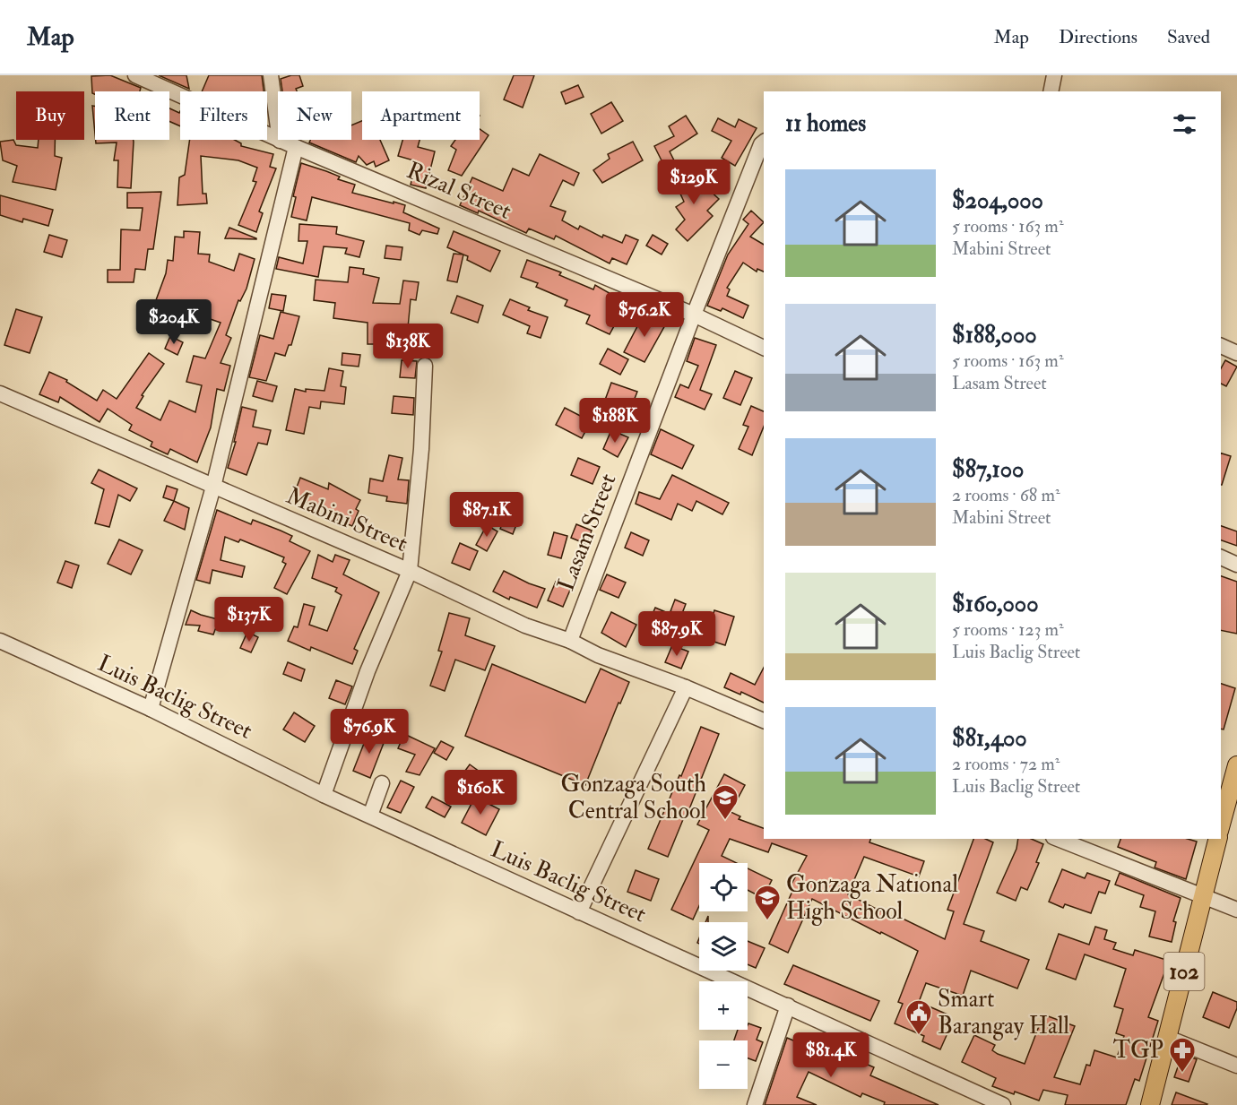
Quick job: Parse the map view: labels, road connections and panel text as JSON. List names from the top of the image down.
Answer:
{
  "streets": {
    "main road": ["102"],
    "street": [
      "Rizal Street",
      "Mabini Street",
      "Lasam Street",
      "Luis Baclig Street"
    ]
  },
  "crossings": [
    ["Rizal Street", "Lasam Street"],
    ["Mabini Street", "Lasam Street"]
  ],
  "places": {
    "school or university": ["Gonzaga South Central School", "Gonzaga National High School"],
    "public building": ["Smart Barangay Hall"],
    "pharmacy": ["TGP"]
  },
  "page": {
    "header": "Map",
    "nav": ["Map", "Directions", "Saved"],
    "chip": [
      "Buy",
      "Rent",
      "Filters",
      "New",
      "Apartment"
    ],
    "heading": "11 homes",
    "list": [
      {
        "name": "$204,000",
        "note": "5 rooms · 163 m² · Mabini Street"
      },
      {
        "name": "$188,000",
        "note": "5 rooms · 163 m² · Lasam Street"
      },
      {
        "name": "$87,100",
        "note": "2 rooms · 68 m² · Mabini Street"
      },
      {
        "name": "$160,000",
        "note": "5 rooms · 123 m² · Luis Baclig Street"
      },
      {
        "name": "$81,400",
        "note": "2 rooms · 72 m² · Luis Baclig Street"
      }
    ],
    "price": [
      "$129K",
      "$76.2K",
      "$204K",
      "$138K",
      "$188K",
      "$87.1K",
      "$137K",
      "$87.9K",
      "$76.9K",
      "$160K",
      "$81.4K"
    ],
    "map_buttons": ["+", "−"]
  }
}
